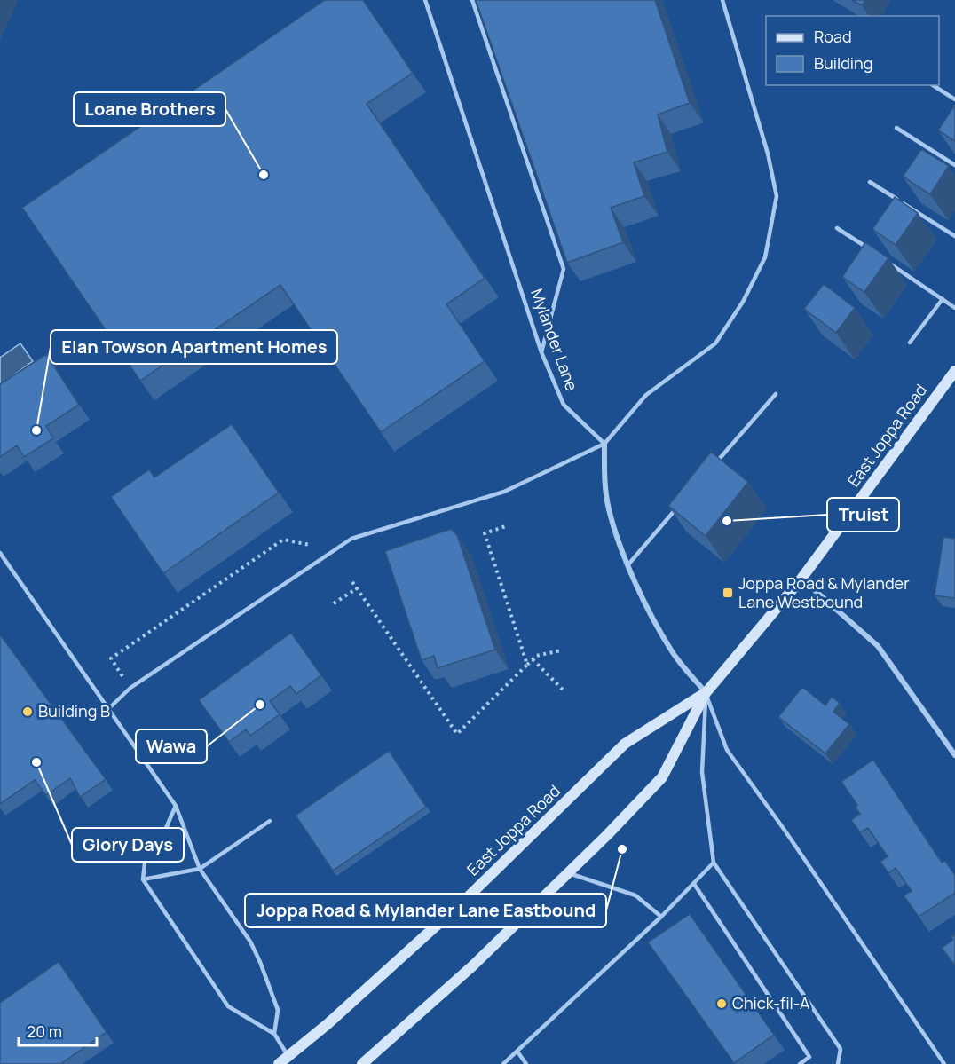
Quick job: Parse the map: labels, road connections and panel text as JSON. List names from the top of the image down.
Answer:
{
  "streets": {
    "main road": ["East Joppa Road"],
    "lane": ["Mylander Lane"]
  },
  "places": {
    "other": [
      "Loane Brothers",
      "Elan Towson Apartment Homes",
      "Truist",
      "Wawa",
      "Building B",
      "Glory Days",
      "Joppa Road & Mylander Lane Eastbound",
      "Chick-fil-A"
    ],
    "transit": ["Joppa Road & Mylander Lane Westbound"]
  },
  "legend": ["Road", "Building"],
  "scale_bar": "20 m"
}
